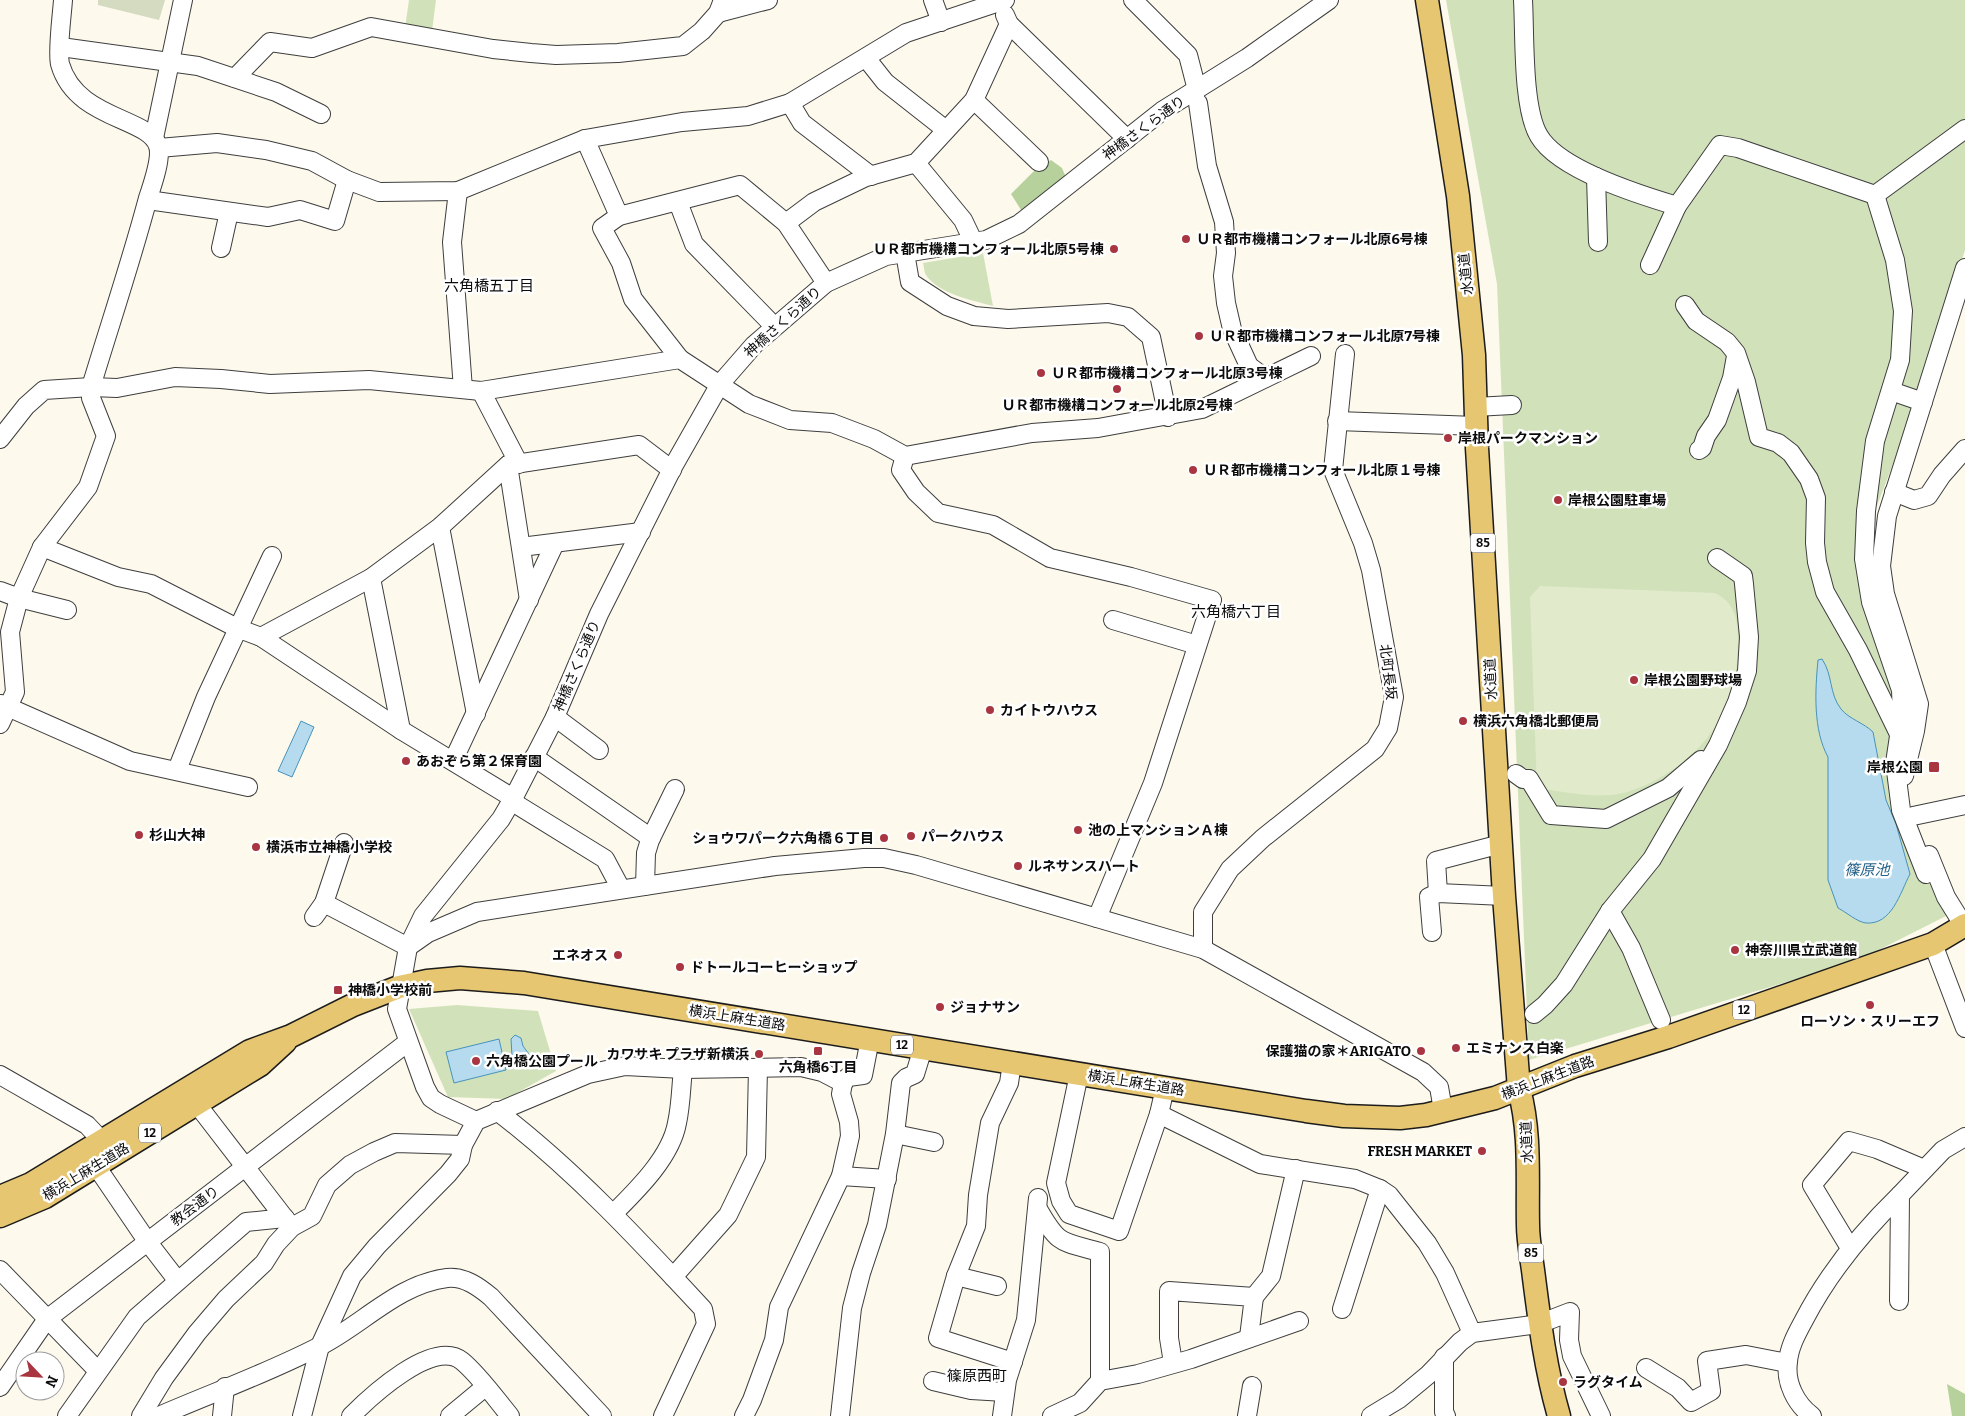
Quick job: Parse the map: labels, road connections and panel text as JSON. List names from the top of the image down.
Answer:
{
  "streets": {
    "main road": [
      "水道道",
      "85",
      "12",
      "横浜上麻生道路"
    ],
    "street": ["神橋さくら通り", "北町長坂", "教会通り"]
  },
  "crossings": [
    ["神橋さくら通り", "横浜上麻生道路"],
    ["神橋さくら通り", "教会通り"],
    ["水道道", "横浜上麻生道路"]
  ],
  "districts": ["六角橋五丁目", "六角橋六丁目", "篠原西町"],
  "water": ["篠原池"],
  "places": {
    "other": [
      "ＵＲ都市機構コンフォール北原6号棟",
      "ＵＲ都市機構コンフォール北原5号棟",
      "ＵＲ都市機構コンフォール北原7号棟",
      "ＵＲ都市機構コンフォール北原3号棟",
      "ＵＲ都市機構コンフォール北原2号棟",
      "岸根パークマンション",
      "ＵＲ都市機構コンフォール北原１号棟",
      "岸根公園駐車場",
      "岸根公園野球場",
      "カイトウハウス",
      "横浜六角橋北郵便局",
      "あおぞら第２保育園",
      "池の上マンションＡ棟",
      "杉山大神",
      "パークハウス",
      "ショウワパーク六角橋６丁目",
      "横浜市立神橋小学校",
      "ルネサンスハート",
      "神奈川県立武道館",
      "エネオス",
      "ドトールコーヒーショップ",
      "ローソン・スリーエフ",
      "ジョナサン",
      "エミナンス白楽",
      "保護猫の家＊ARIGATO",
      "カワサキ プラザ新横浜",
      "六角橋公園プール",
      "FRESH MARKET",
      "ラグタイム"
    ],
    "transit": ["岸根公園", "神橋小学校前", "六角橋6丁目"]
  },
  "north": "bottom right"
}
